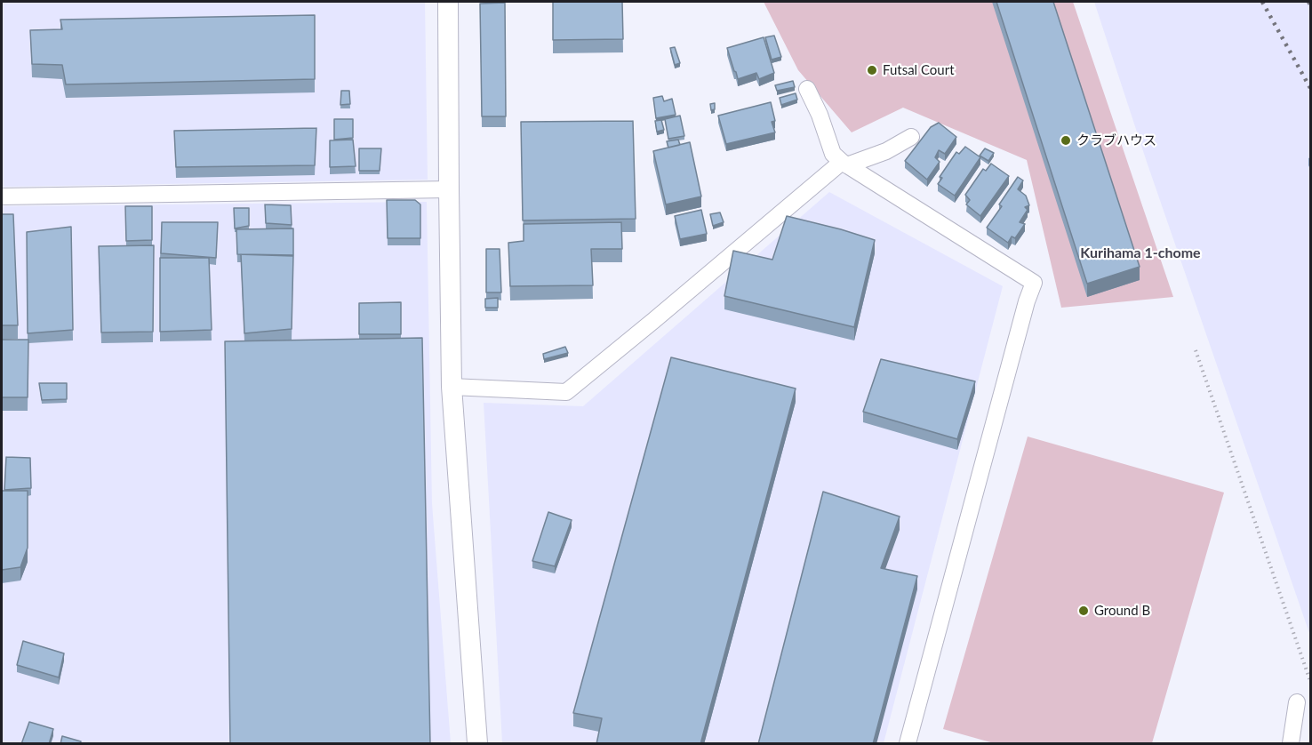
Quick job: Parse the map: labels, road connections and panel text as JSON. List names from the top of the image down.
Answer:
{
  "districts": ["Kurihama 1-chome"],
  "places": ["Futsal Court", "クラブハウス", "Ground B"]
}
